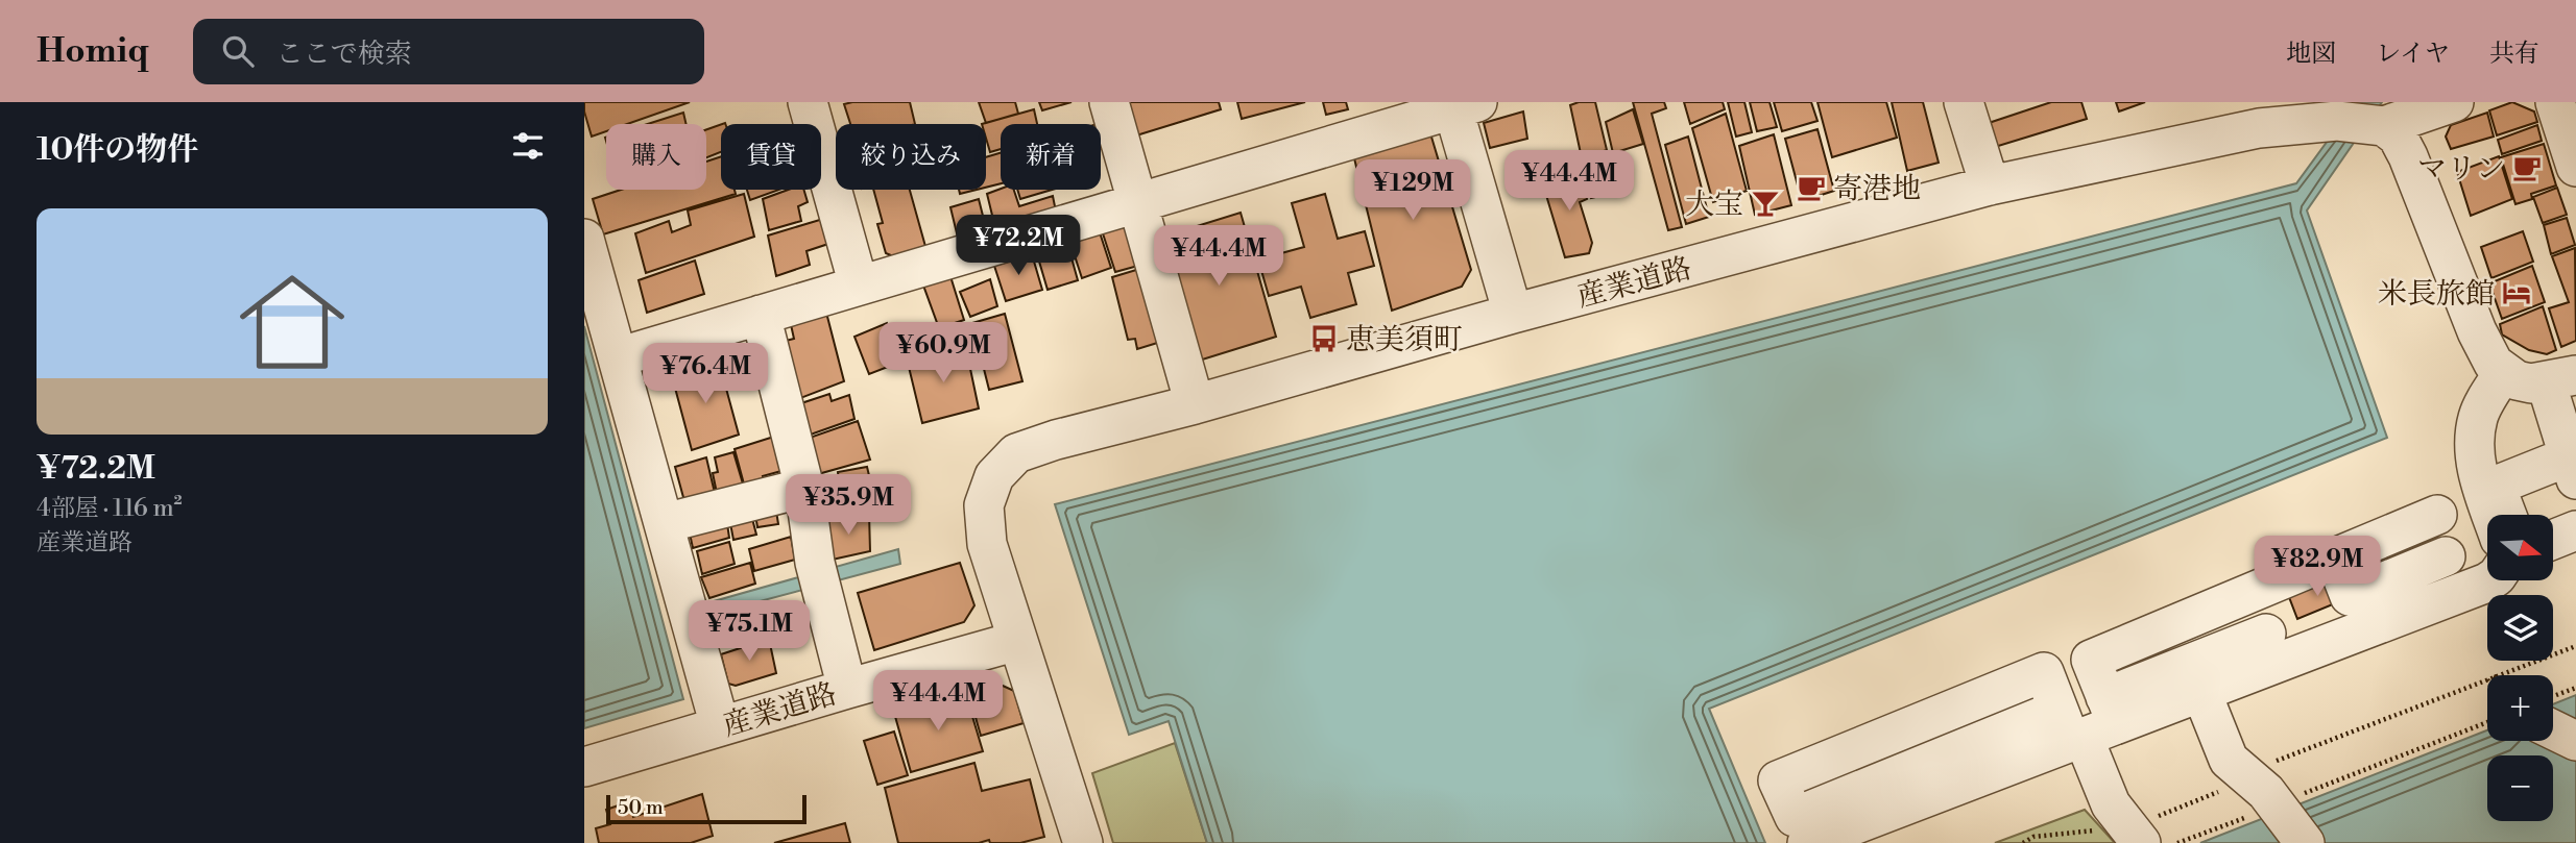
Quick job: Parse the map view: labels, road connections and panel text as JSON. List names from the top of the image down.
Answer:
{
  "streets": {
    "street": ["産業道路"]
  },
  "places": {
    "cafe": ["マリン", "寄港地"],
    "bar": ["大宝"],
    "hotel": ["米長旅館"],
    "bus stop": ["恵美須町"]
  },
  "scale_bar": "50 m",
  "north": "right",
  "page": {
    "header": "Homiq",
    "search": "ここで検索",
    "nav": ["地図", "レイヤ", "共有"],
    "heading": "10件の物件",
    "chip": [
      "購入",
      "賃貸",
      "絞り込み",
      "新着"
    ],
    "price": [
      "¥44.4M",
      "¥129M",
      "¥72.2M",
      "¥44.4M",
      "¥60.9M",
      "¥76.4M",
      "¥35.9M",
      "¥82.9M",
      "¥75.1M",
      "¥44.4M"
    ],
    "list": [
      {
        "name": "¥72.2M",
        "note": "4部屋 · 116 m² · 産業道路"
      }
    ],
    "map_buttons": ["+", "−"],
    "scale": "50 m"
  }
}
